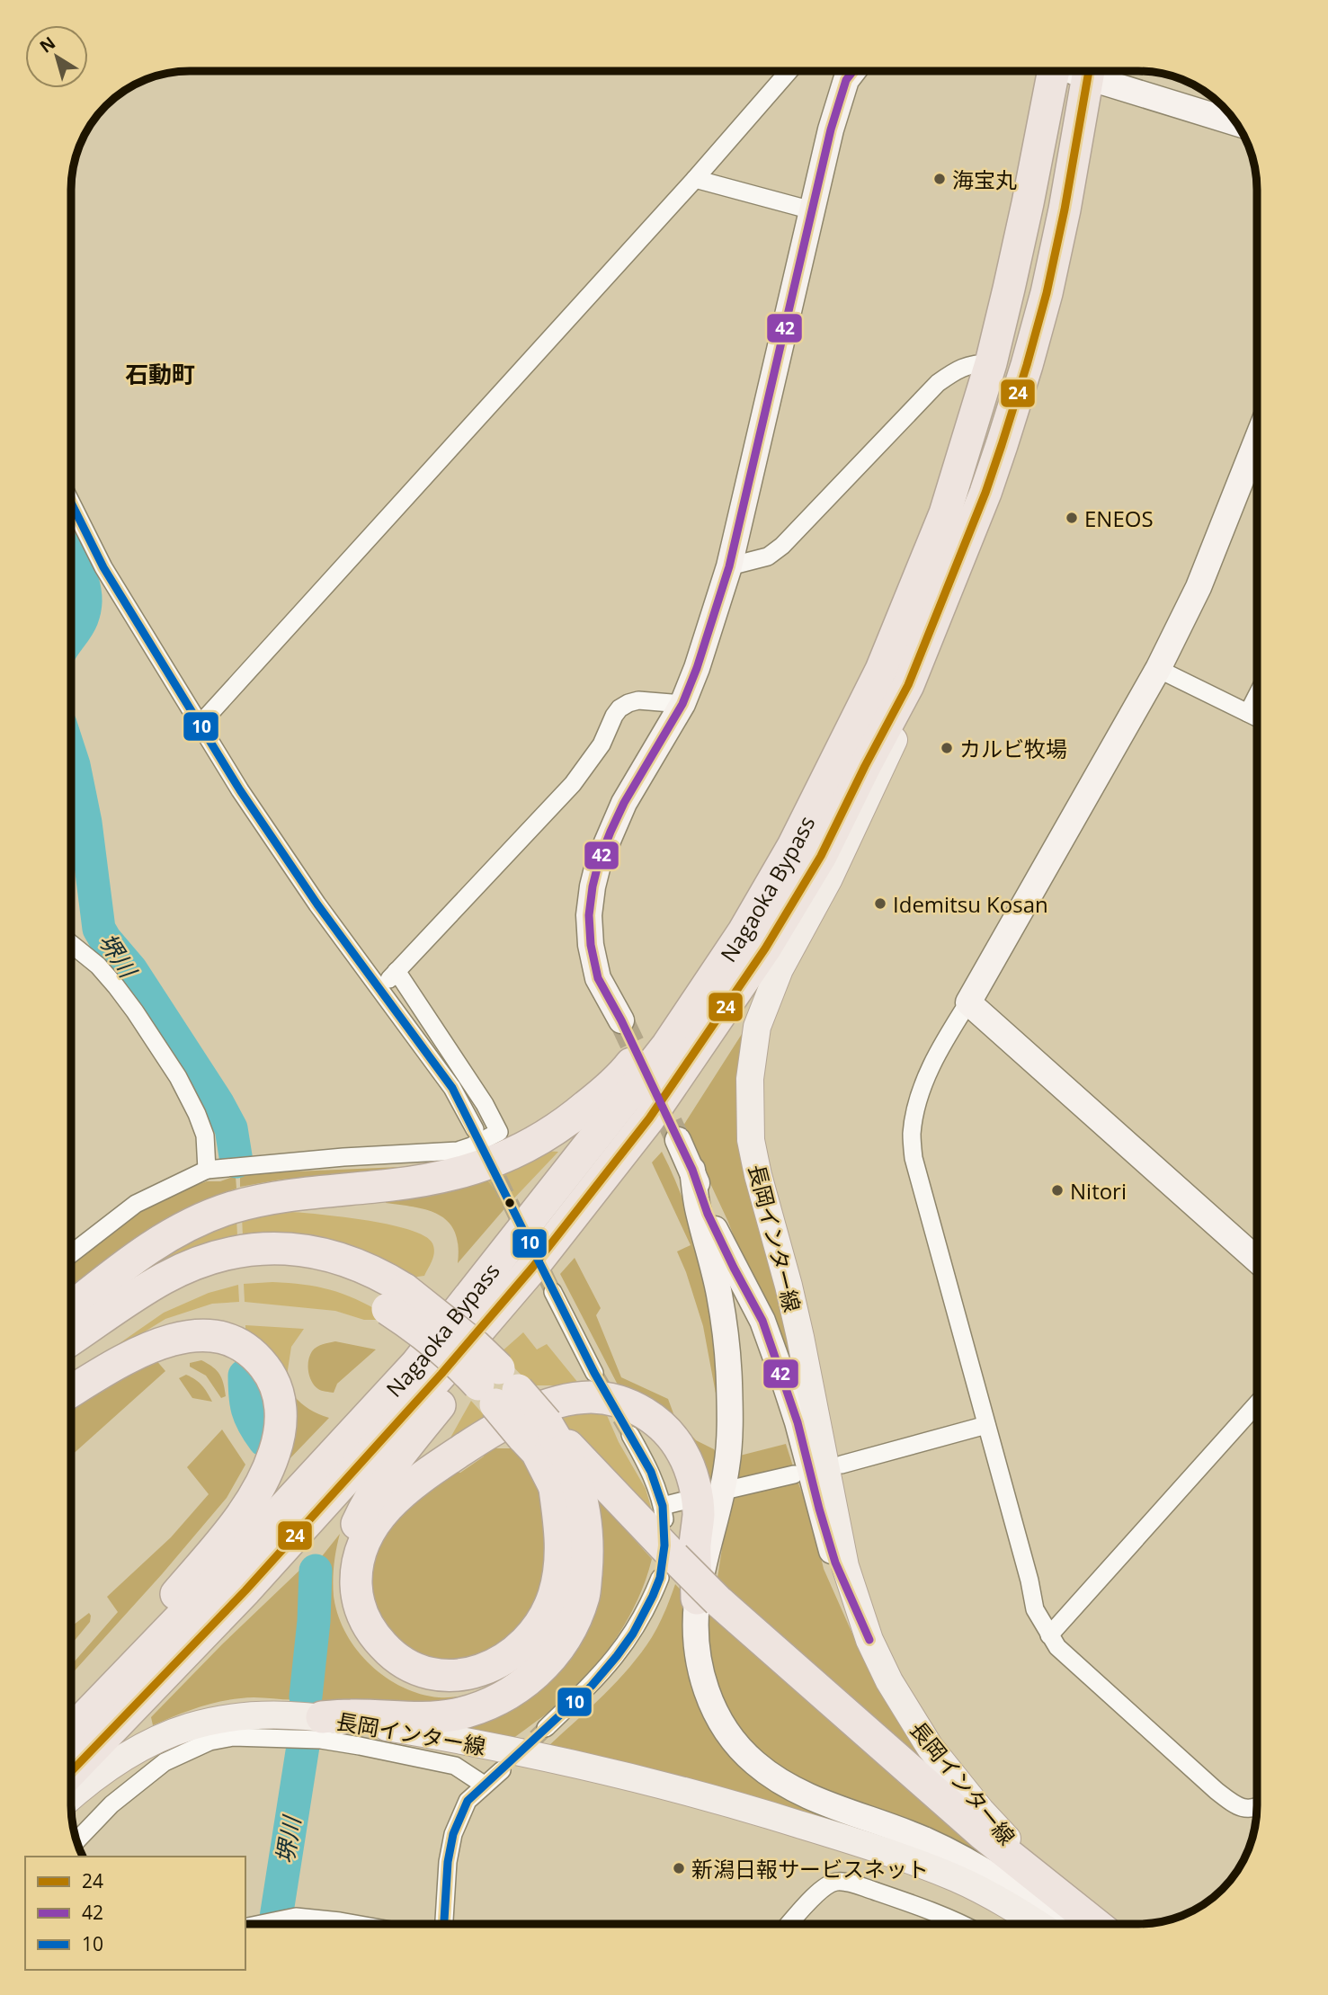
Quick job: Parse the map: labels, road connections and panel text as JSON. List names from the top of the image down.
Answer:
{
  "streets": {
    "highway": ["Nagaoka Bypass"],
    "main road": ["長岡インター線"]
  },
  "crossings": [
    ["Nagaoka Bypass", "長岡インター線"]
  ],
  "districts": ["石動町"],
  "water": ["堺川"],
  "places": [
    "海宝丸",
    "ENEOS",
    "カルビ牧場",
    "Idemitsu Kosan",
    "Nitori",
    "新潟日報サービスネット"
  ],
  "lines": ["transit line 24", "transit line 42", "transit line 10"],
  "legend": ["24", "42", "10"],
  "north": "top left"
}
